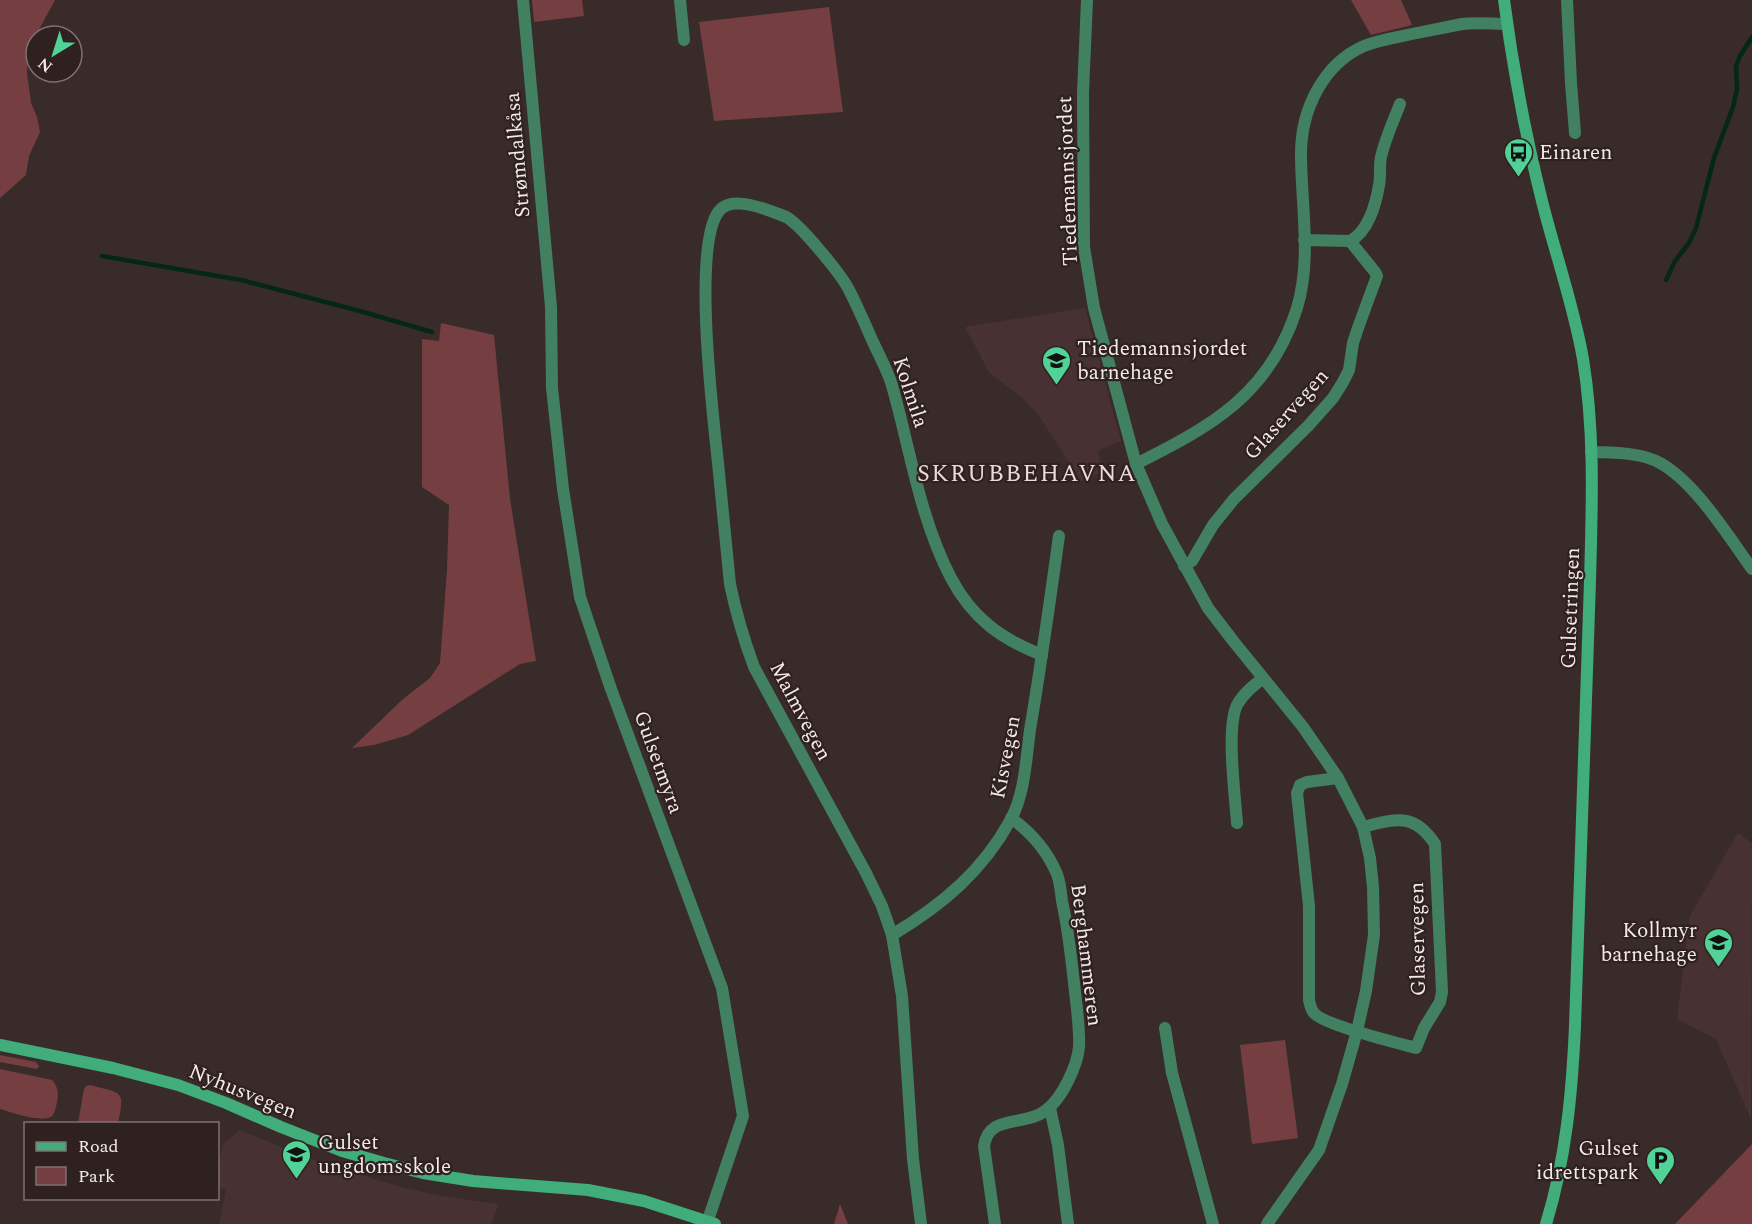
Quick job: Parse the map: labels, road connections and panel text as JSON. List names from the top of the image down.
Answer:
{
  "streets": {
    "street": [
      "Strømdalkåsa",
      "Tiedemannsjordet",
      "Kolmila",
      "Glaservegen",
      "Gulsetringen",
      "Malmvegen",
      "Kisvegen",
      "Gulsetmyra",
      "Berghammeren",
      "Nyhusvegen"
    ]
  },
  "crossings": [
    ["Strømdalkåsa", "Gulsetmyra"],
    ["Tiedemannsjordet", "Glaservegen"],
    ["Kolmila", "Malmvegen"],
    ["Kolmila", "Kisvegen"],
    ["Glaservegen", "Gulsetringen"],
    ["Malmvegen", "Kisvegen"],
    ["Kisvegen", "Berghammeren"],
    ["Gulsetmyra", "Nyhusvegen"]
  ],
  "districts": ["SKRUBBEHAVNA"],
  "places": {
    "bus stop": ["Einaren"],
    "school or university": ["Tiedemannsjordet barnehage", "Kollmyr barnehage", "Gulset ungdomsskole"],
    "parking": ["Gulset idrettspark"]
  },
  "legend": ["Road", "Park"],
  "north": "bottom left"
}
